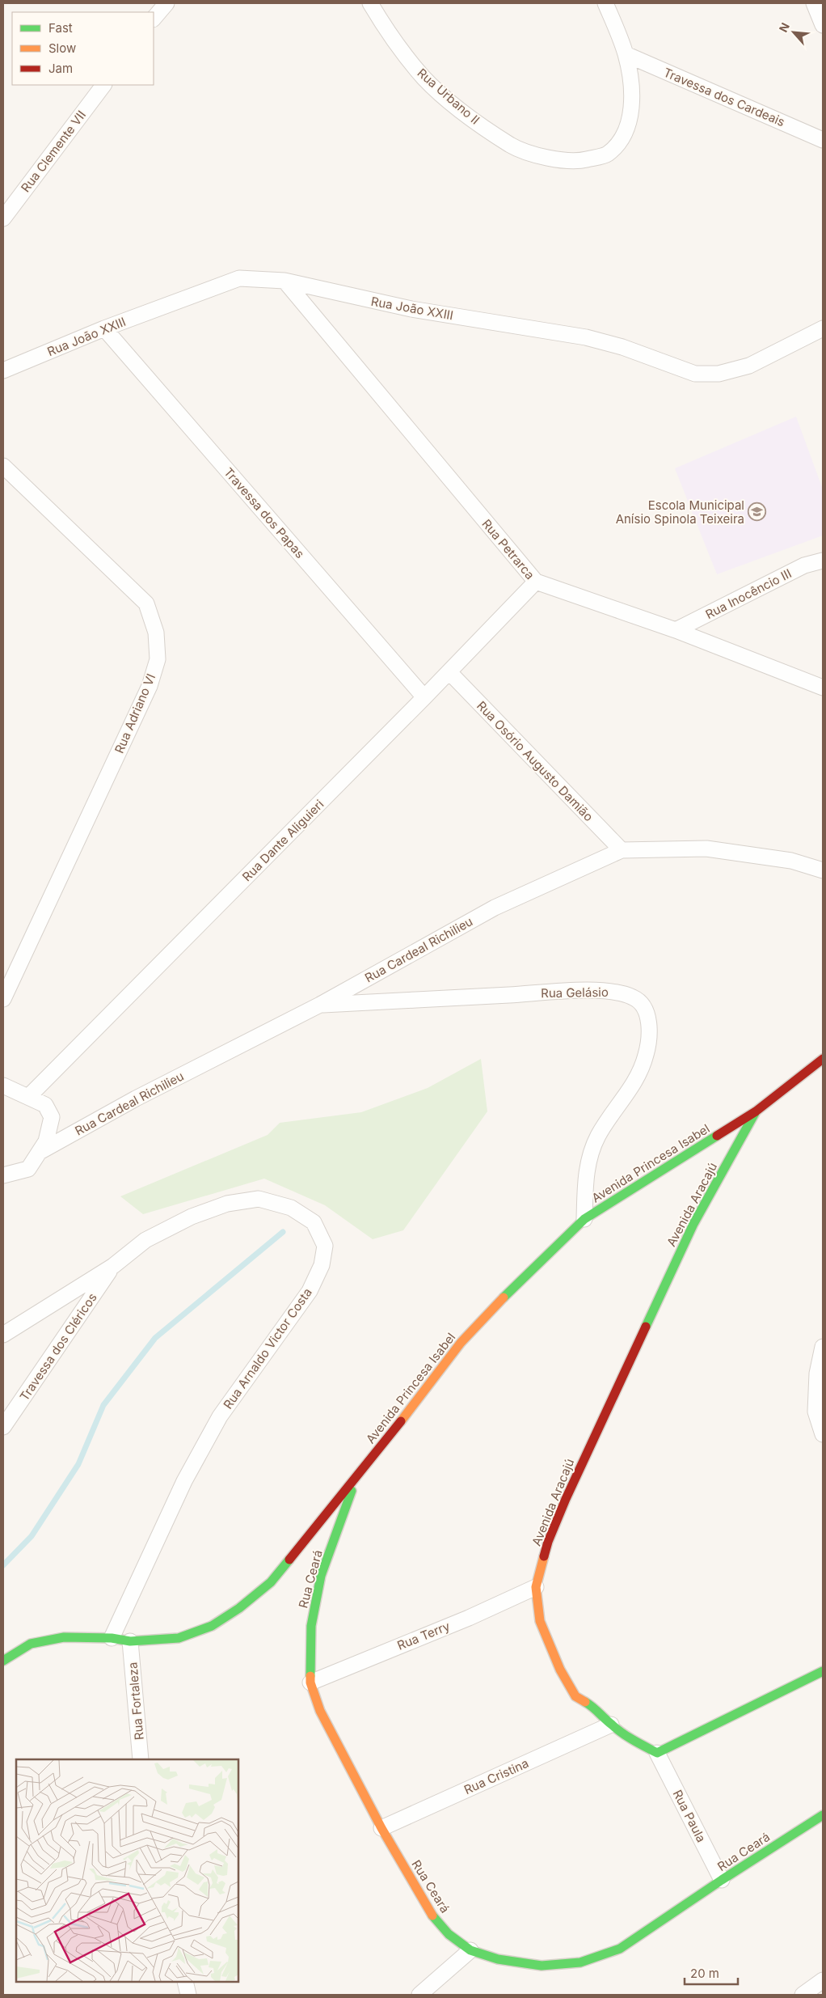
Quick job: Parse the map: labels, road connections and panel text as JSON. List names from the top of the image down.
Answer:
{
  "streets": {
    "street": [
      "Rua Urbano II",
      "Travessa dos Cardeais",
      "Rua Clemente VII",
      "Rua João XXIII",
      "Travessa dos Papas",
      "Rua Petrarca",
      "Rua Inocêncio III",
      "Rua Adriano VI",
      "Rua Osório Augusto Damião",
      "Rua Dante Aliguieri",
      "Rua Cardeal Richilieu",
      "Rua Gelásio",
      "Avenida Princesa Isabel",
      "Avenida Aracajú",
      "Travessa dos Cléricos",
      "Rua Arnaldo Victor Costa",
      "Rua Ceará",
      "Rua Terry",
      "Rua Fortaleza",
      "Rua Cristina",
      "Rua Paula"
    ]
  },
  "crossings": [
    ["Rua Urbano II", "Travessa dos Cardeais"],
    ["Rua João XXIII", "Travessa dos Papas"],
    ["Rua João XXIII", "Rua Petrarca"],
    ["Travessa dos Papas", "Rua Dante Aliguieri"],
    ["Rua Petrarca", "Rua Inocêncio III"],
    ["Rua Petrarca", "Rua Dante Aliguieri"],
    ["Rua Osório Augusto Damião", "Rua Dante Aliguieri"],
    ["Rua Osório Augusto Damião", "Rua Cardeal Richilieu"],
    ["Rua Cardeal Richilieu", "Rua Gelásio"],
    ["Rua Gelásio", "Avenida Princesa Isabel"],
    ["Avenida Princesa Isabel", "Avenida Aracajú"],
    ["Avenida Princesa Isabel", "Rua Arnaldo Victor Costa"],
    ["Avenida Princesa Isabel", "Rua Ceará"],
    ["Avenida Princesa Isabel", "Rua Fortaleza"],
    ["Avenida Aracajú", "Rua Terry"],
    ["Avenida Aracajú", "Rua Cristina"],
    ["Avenida Aracajú", "Rua Paula"],
    ["Travessa dos Cléricos", "Rua Arnaldo Victor Costa"],
    ["Rua Ceará", "Rua Terry"],
    ["Rua Ceará", "Rua Cristina"],
    ["Rua Ceará", "Rua Paula"]
  ],
  "places": {
    "school or university": ["Escola Municipal Anísio Spinola Teixeira"]
  },
  "legend": ["Fast", "Slow", "Jam"],
  "scale_bar": "20 m",
  "north": "top left"
}
